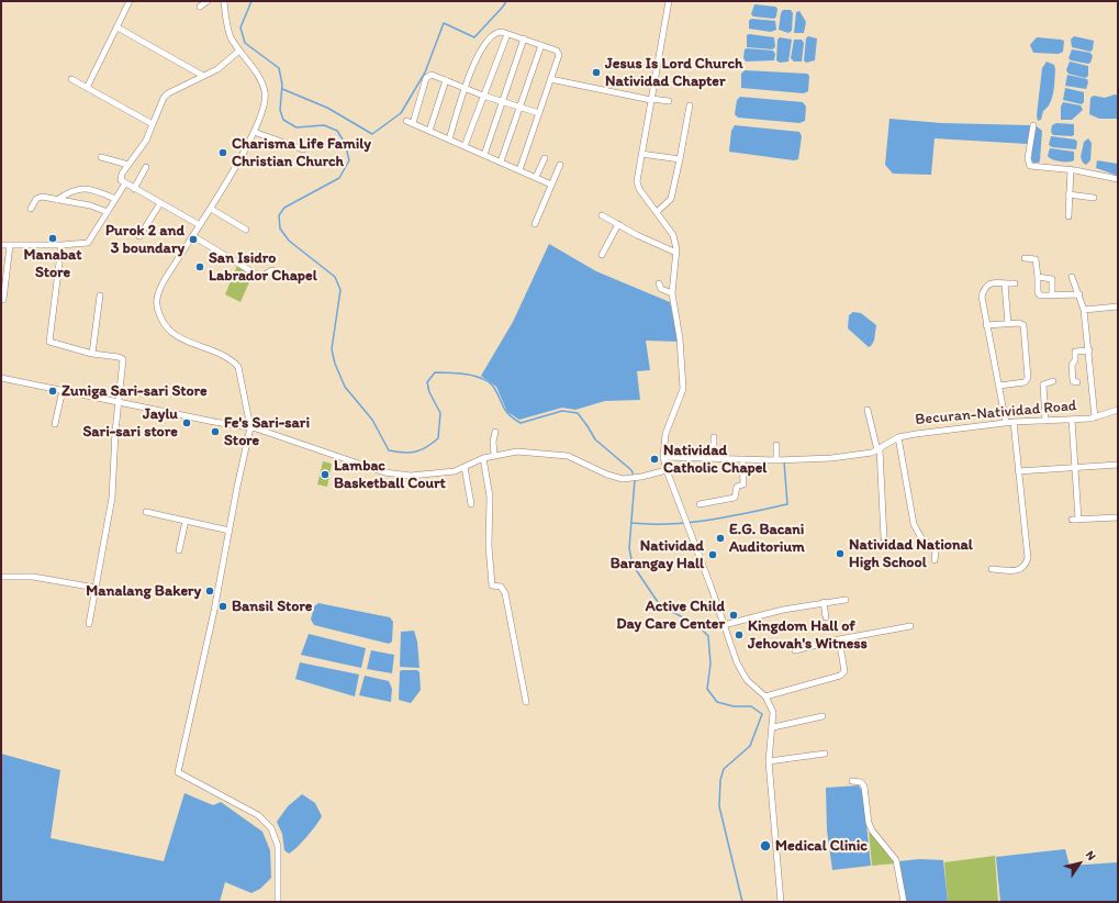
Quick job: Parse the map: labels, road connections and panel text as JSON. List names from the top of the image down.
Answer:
{
  "streets": {
    "street": ["Becuran-Natividad Road"]
  },
  "places": [
    "Jesus Is Lord Church Natividad Chapter",
    "Charisma Life Family Christian Church",
    "Manabat Store",
    "Purok 2 and 3 boundary",
    "San Isidro Labrador Chapel",
    "Zuniga Sari-sari Store",
    "Jaylu Sari-sari store",
    "Fe's Sari-sari Store",
    "Natividad Catholic Chapel",
    "Lambac Basketball Court",
    "E.G. Bacani Auditorium",
    "Natividad National High School",
    "Natividad Barangay Hall",
    "Manalang Bakery",
    "Bansil Store",
    "Active Child Day Care Center",
    "Kingdom Hall of Jehovah's Witness",
    "Medical Clinic"
  ],
  "north": "top right"
}
